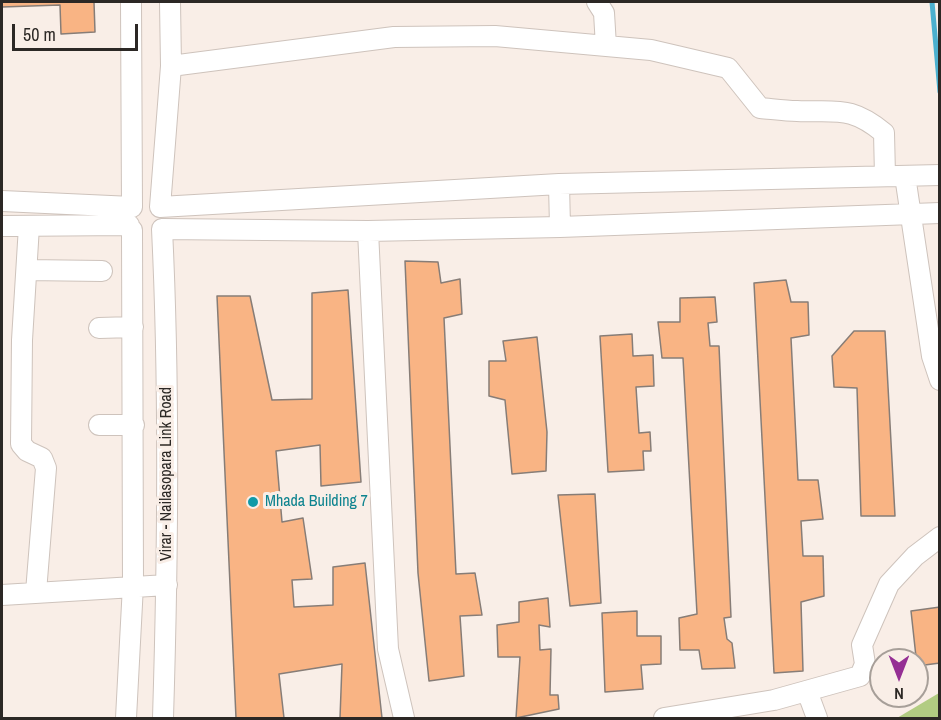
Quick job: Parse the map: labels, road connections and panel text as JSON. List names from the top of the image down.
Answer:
{
  "streets": {
    "street": ["Virar - Nailasopara Link Road"]
  },
  "places": ["Mhada Building 7"],
  "scale_bar": "50 m",
  "north": "bottom"
}
